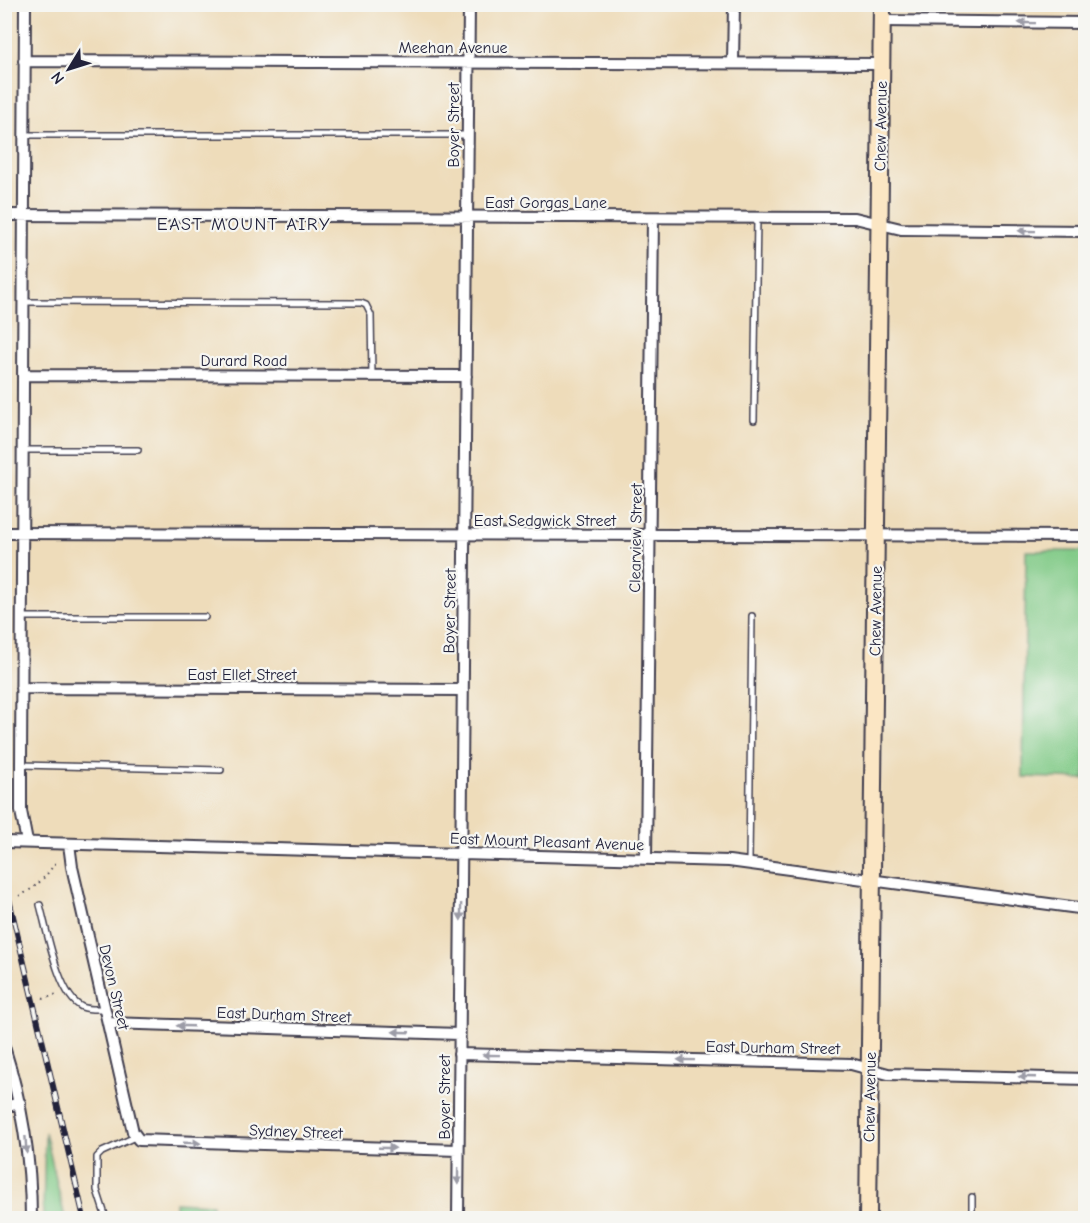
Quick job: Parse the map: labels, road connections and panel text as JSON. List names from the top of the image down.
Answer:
{
  "streets": {
    "street": [
      "Meehan Avenue",
      "Boyer Street",
      "Chew Avenue",
      "East Gorgas Lane",
      "Durard Road",
      "East Sedgwick Street",
      "Clearview Street",
      "East Ellet Street",
      "East Mount Pleasant Avenue",
      "Devon Street",
      "East Durham Street",
      "Sydney Street"
    ]
  },
  "crossings": [
    ["Meehan Avenue", "Boyer Street"],
    ["Meehan Avenue", "Chew Avenue"],
    ["Boyer Street", "East Gorgas Lane"],
    ["Boyer Street", "Durard Road"],
    ["Boyer Street", "East Sedgwick Street"],
    ["Boyer Street", "East Ellet Street"],
    ["Boyer Street", "East Mount Pleasant Avenue"],
    ["Boyer Street", "East Durham Street"],
    ["Boyer Street", "Sydney Street"],
    ["Chew Avenue", "East Gorgas Lane"],
    ["Chew Avenue", "East Sedgwick Street"],
    ["Chew Avenue", "East Mount Pleasant Avenue"],
    ["Chew Avenue", "East Durham Street"],
    ["East Gorgas Lane", "Clearview Street"],
    ["East Sedgwick Street", "Clearview Street"],
    ["Clearview Street", "East Mount Pleasant Avenue"],
    ["East Mount Pleasant Avenue", "Devon Street"],
    ["Devon Street", "East Durham Street"],
    ["Devon Street", "Sydney Street"]
  ],
  "one_way": ["East Durham Street", "Sydney Street"],
  "districts": ["EAST MOUNT AIRY"],
  "north": "bottom left"
}
